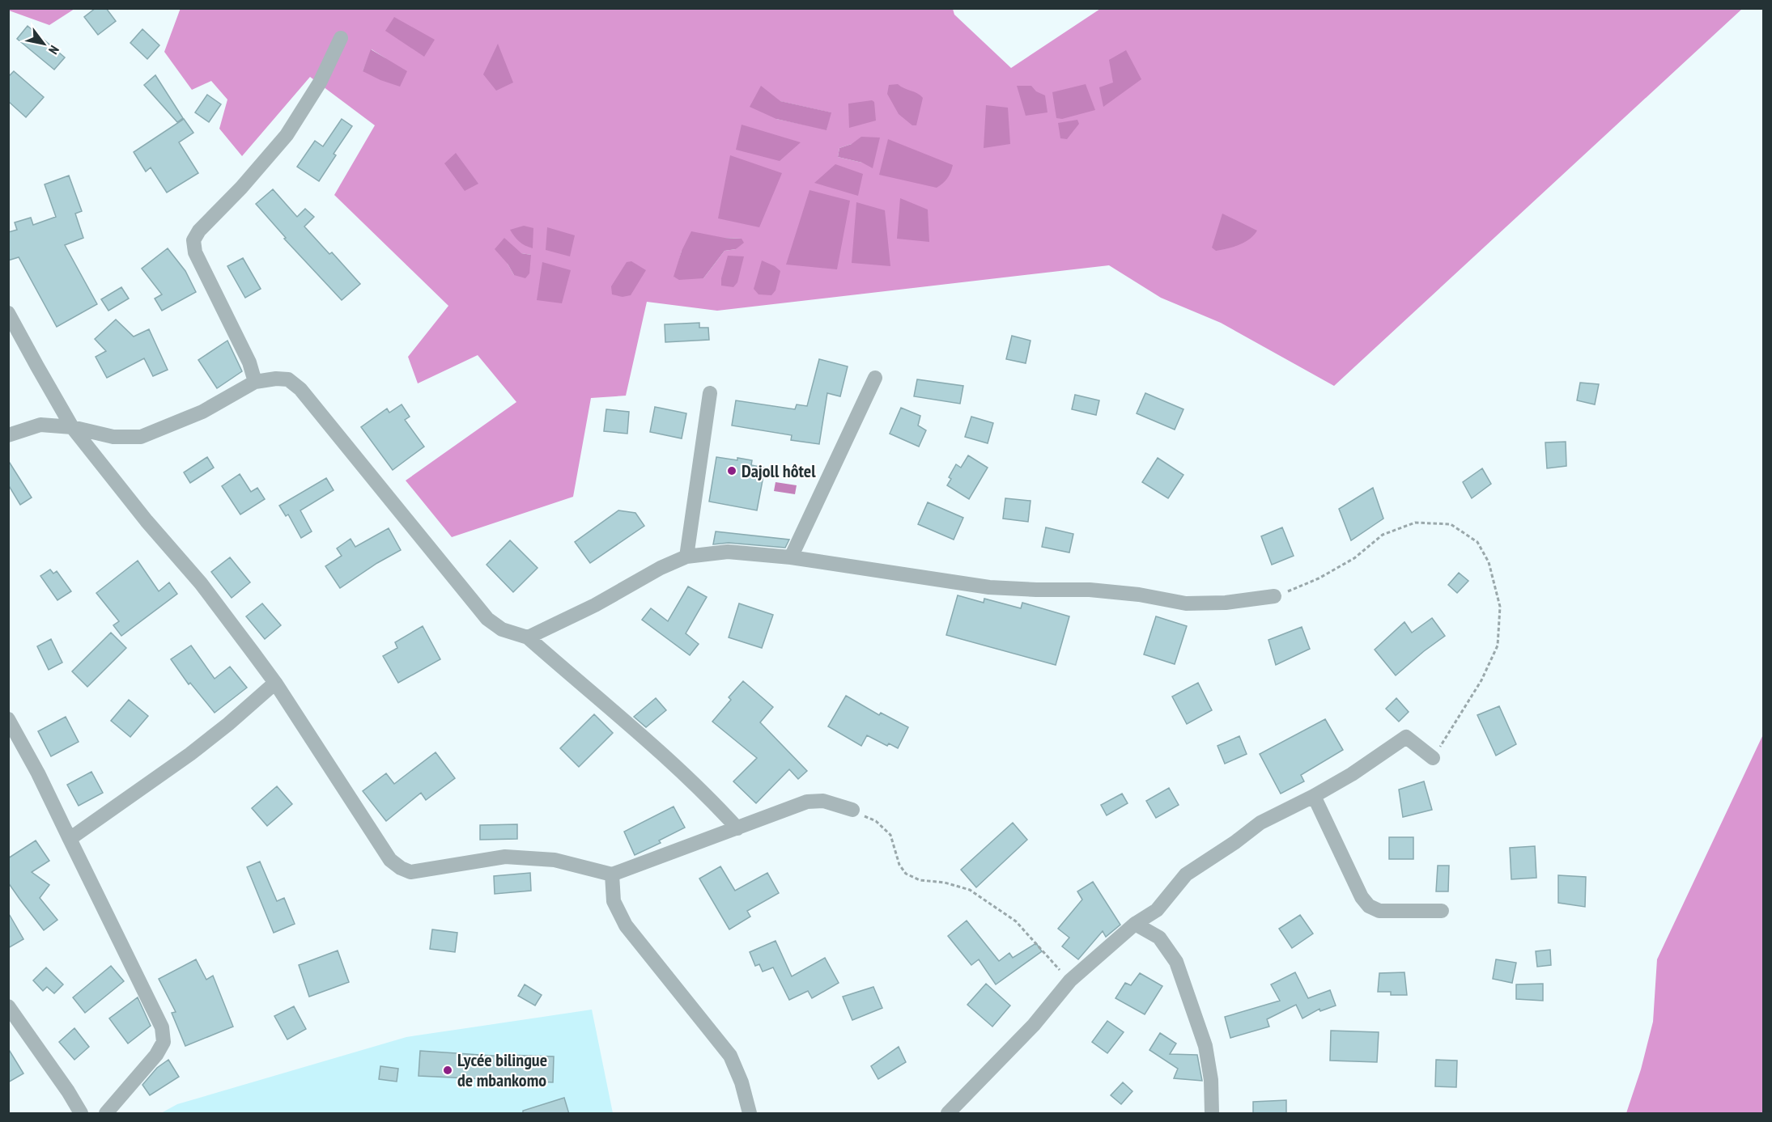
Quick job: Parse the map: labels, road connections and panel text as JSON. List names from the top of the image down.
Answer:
{
  "places": ["Dajoll hôtel", "Lycée bilingue de mbankomo"],
  "north": "bottom right"
}
